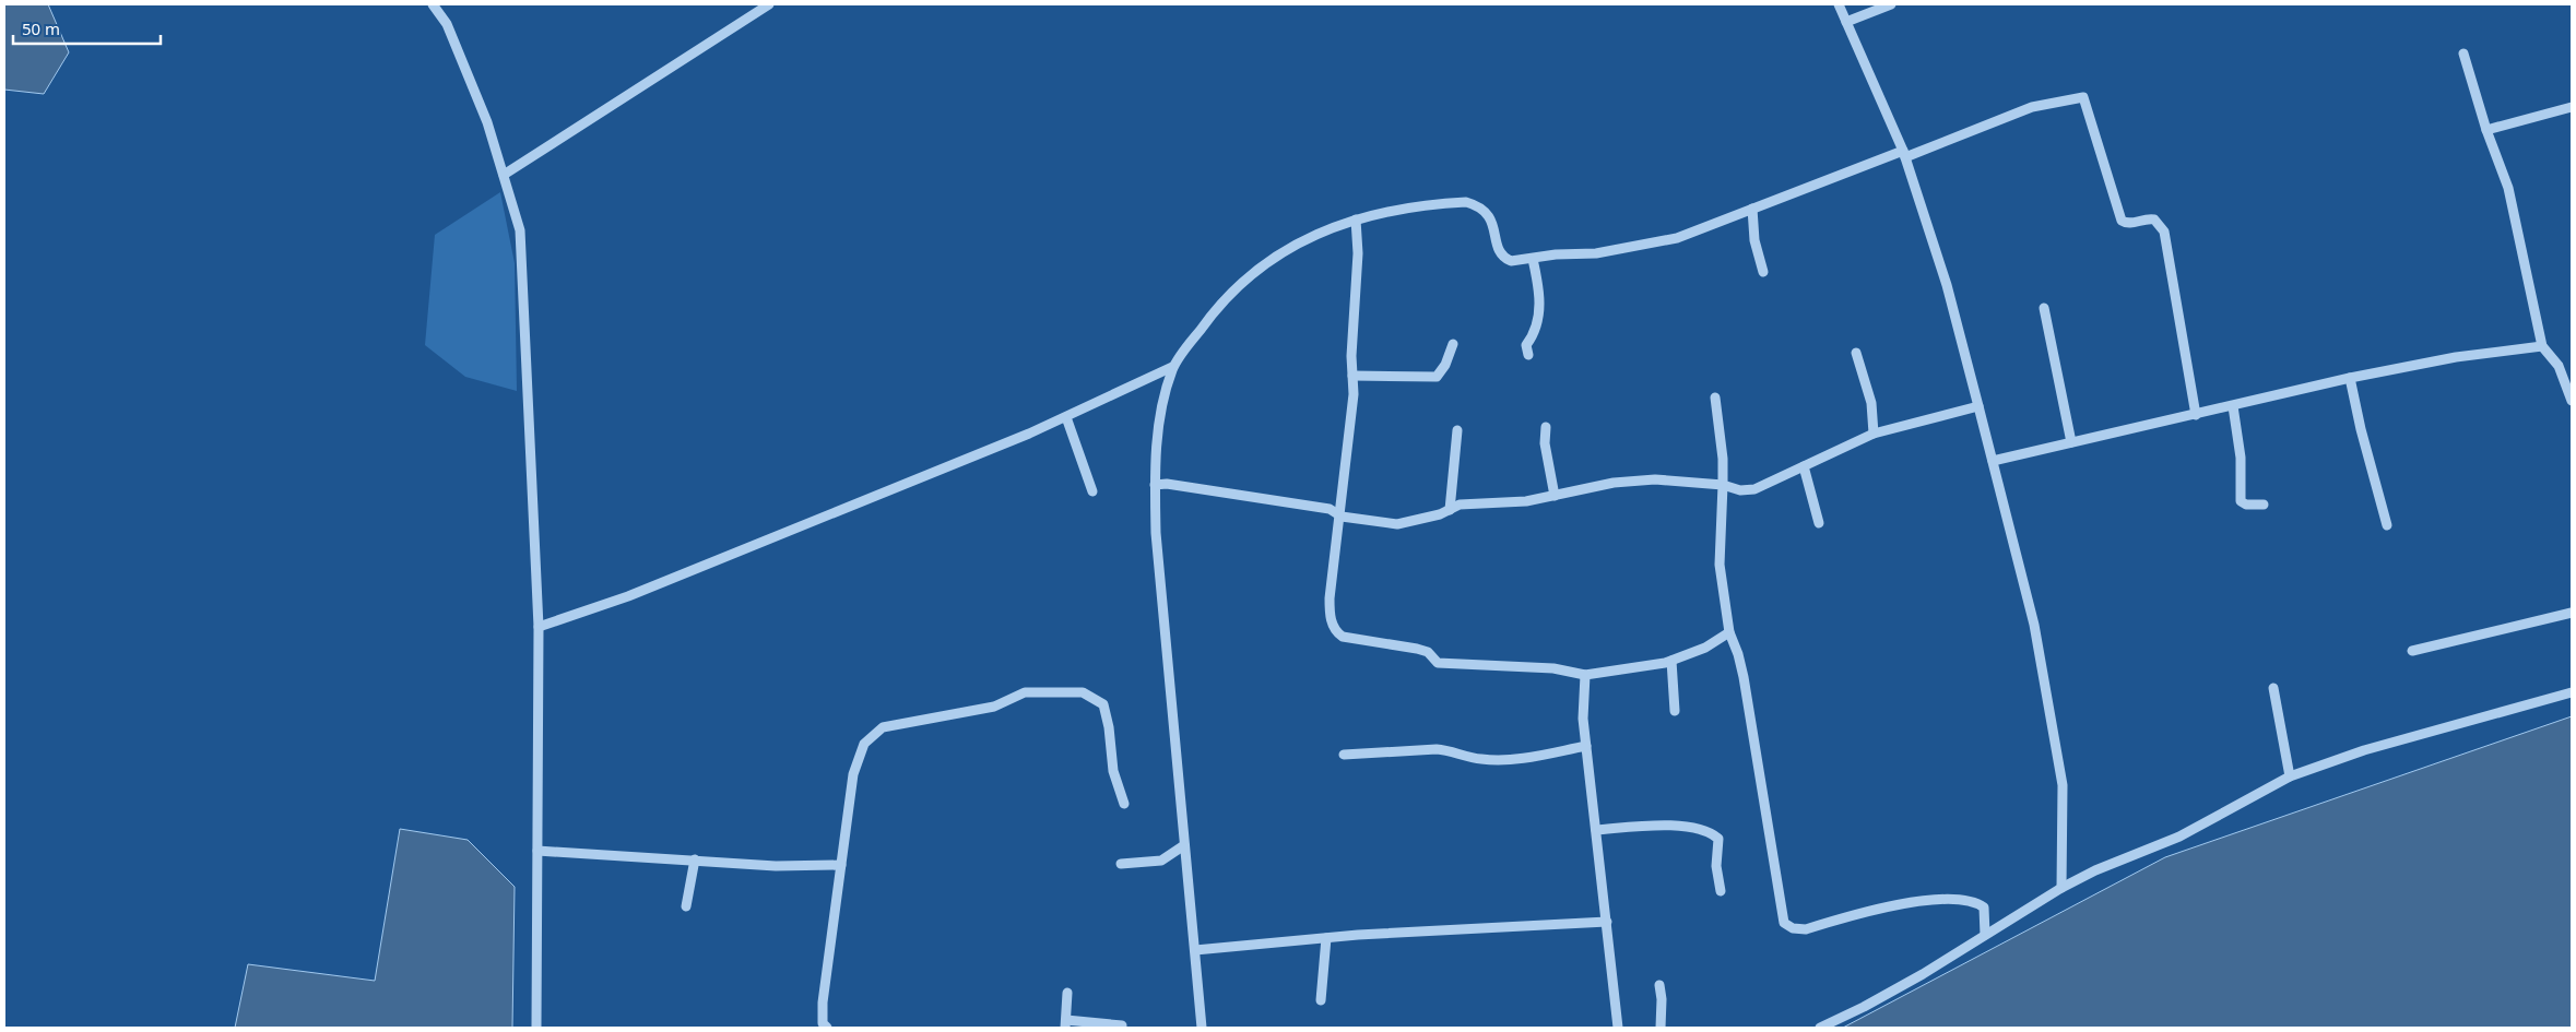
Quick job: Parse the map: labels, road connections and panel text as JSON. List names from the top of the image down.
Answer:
{
  "scale_bar": "50 m"
}
